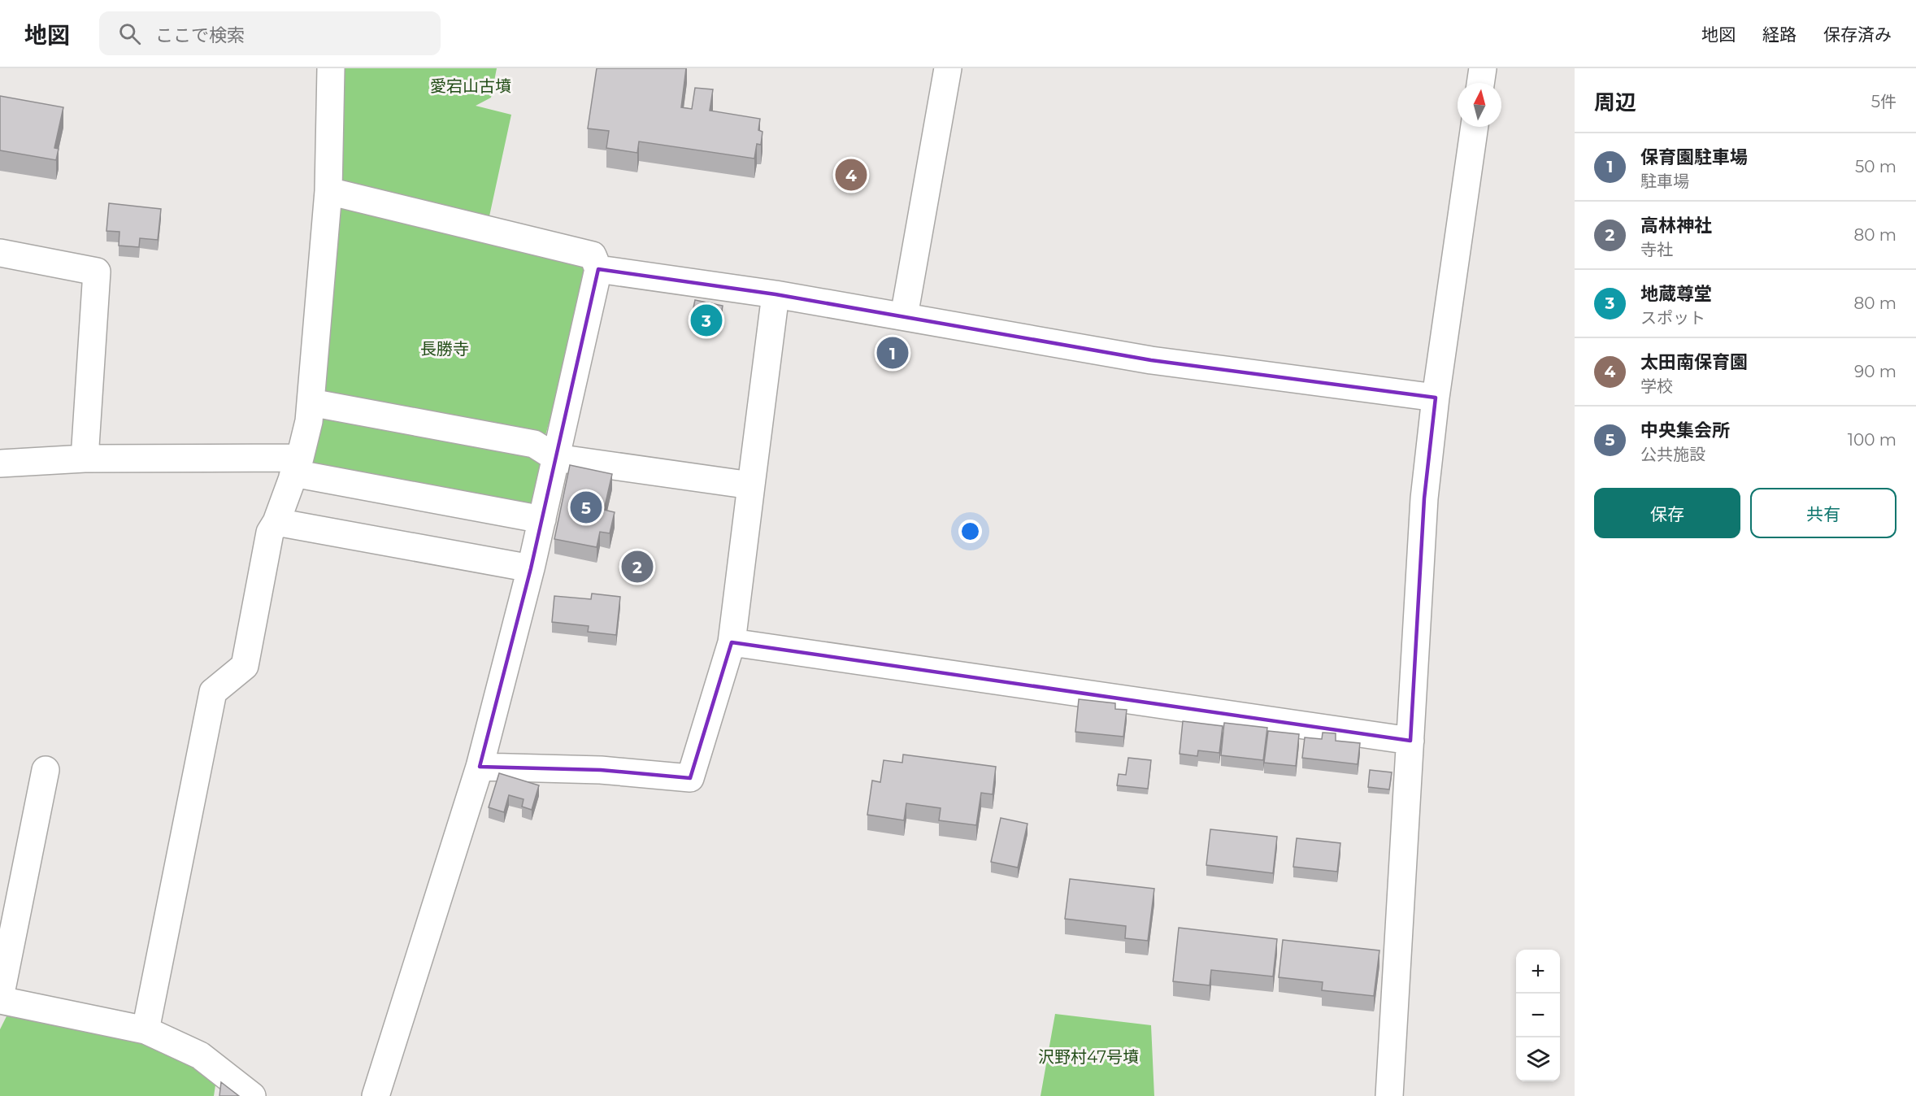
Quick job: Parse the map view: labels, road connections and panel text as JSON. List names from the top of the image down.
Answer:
{
  "parks": ["愛宕山古墳", "長勝寺", "沢野村47号墳"],
  "north": "top",
  "page": {
    "header": "地図",
    "search": "ここで検索",
    "nav": ["地図", "経路", "保存済み"],
    "heading": ["周辺", "5件"],
    "list": [
      {
        "mark": "1",
        "name": "保育園駐車場",
        "note": "駐車場",
        "value": "50 m"
      },
      {
        "mark": "2",
        "name": "高林神社",
        "note": "寺社",
        "value": "80 m"
      },
      {
        "mark": "3",
        "name": "地蔵尊堂",
        "note": "スポット",
        "value": "80 m"
      },
      {
        "mark": "4",
        "name": "太田南保育園",
        "note": "学校",
        "value": "90 m"
      },
      {
        "mark": "5",
        "name": "中央集会所",
        "note": "公共施設",
        "value": "100 m"
      }
    ],
    "pins": [
      "4",
      "3",
      "1",
      "5",
      "2"
    ],
    "buttons": ["保存", "共有"],
    "map_buttons": ["+", "−"]
  }
}
